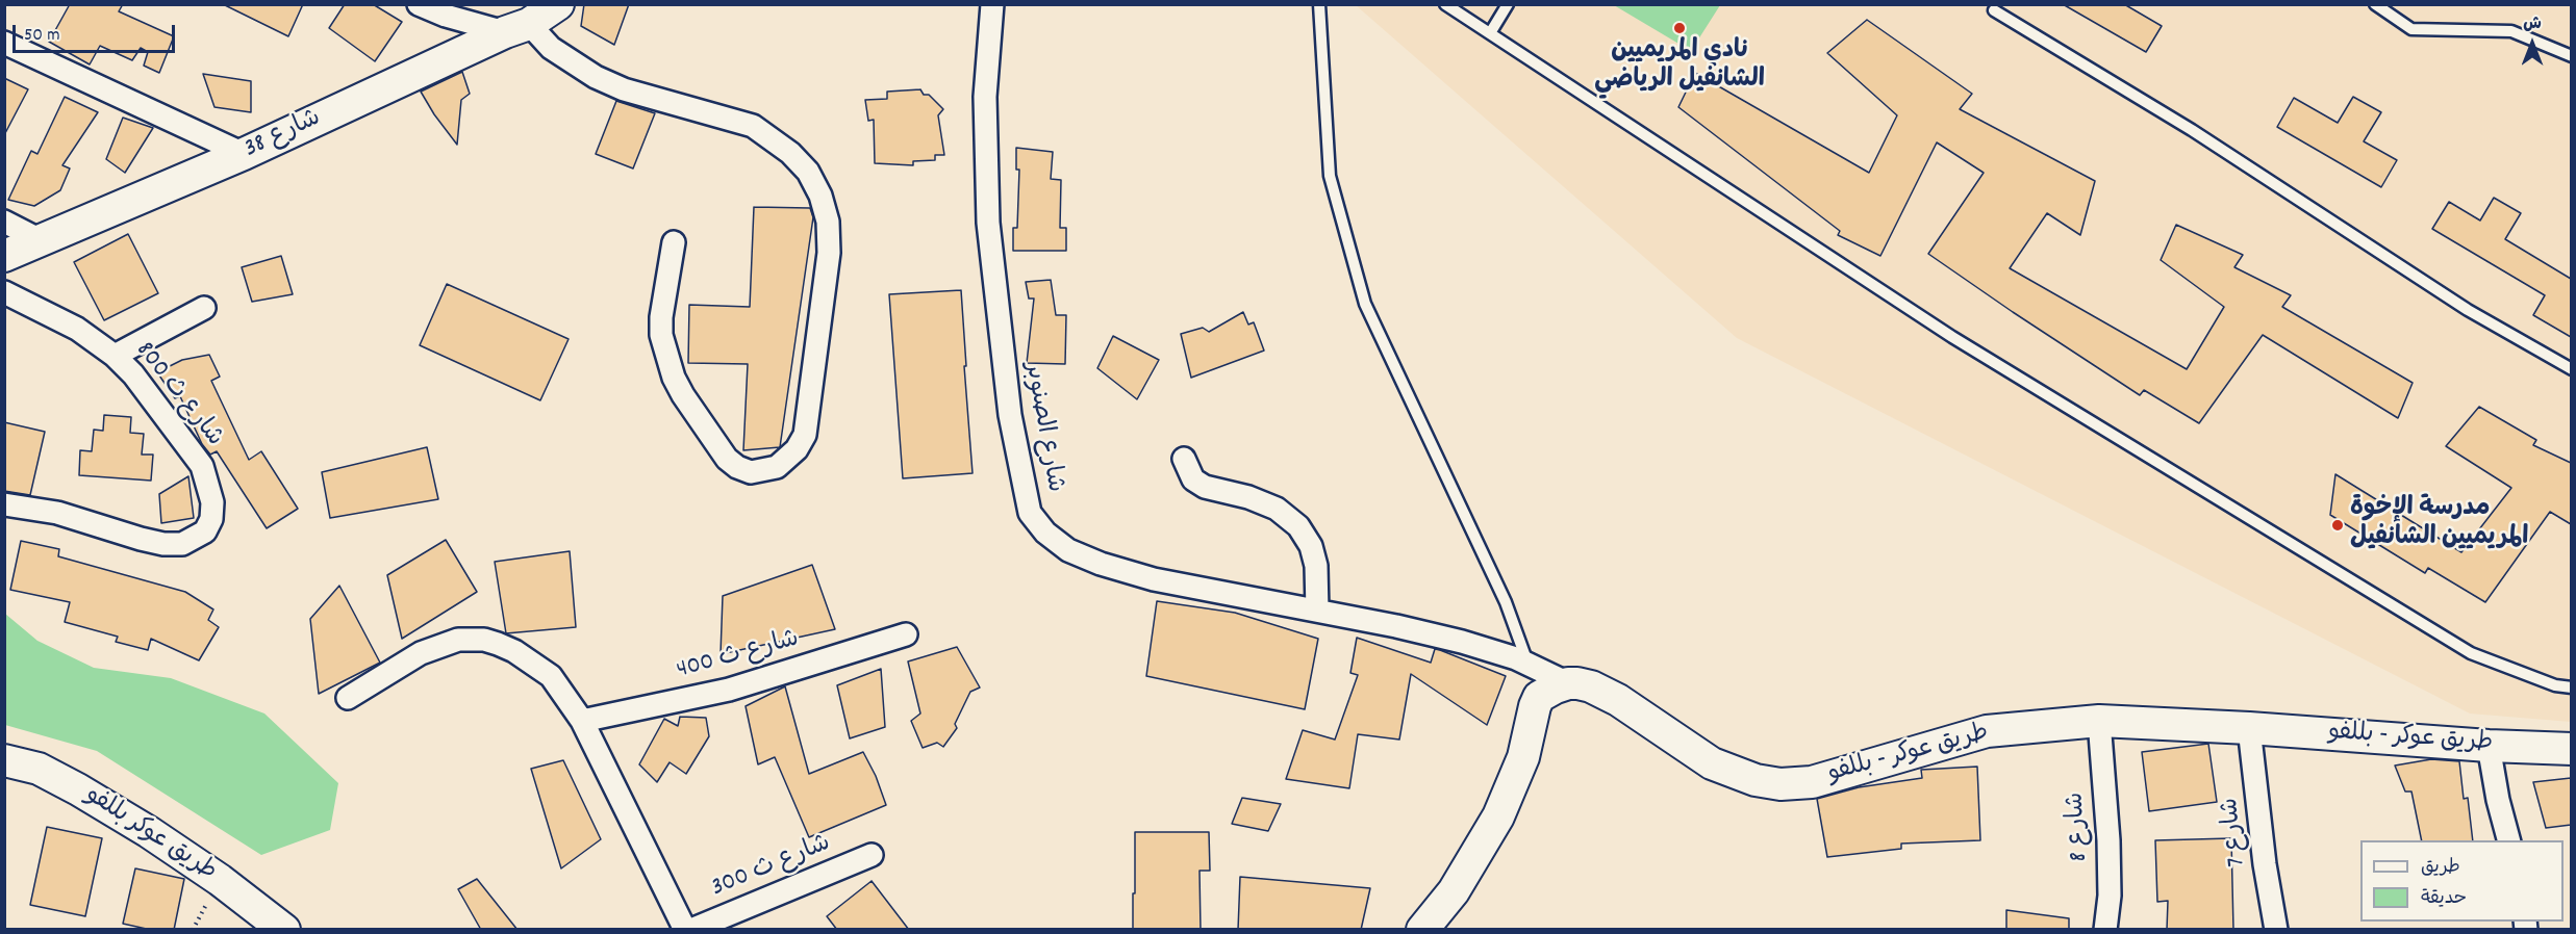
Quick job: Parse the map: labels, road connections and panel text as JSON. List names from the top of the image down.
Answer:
{
  "streets": {
    "street": [
      "شارع 38",
      "شارع ث 800",
      "شارع الصنوبر",
      "شارع ث 400",
      "طريق عوكر - بللفو",
      "شارع 8",
      "شارع 7",
      "طريق عوكر بللفو",
      "شارع ث 300"
    ]
  },
  "crossings": [
    ["شارع الصنوبر", "طريق عوكر - بللفو"],
    ["طريق عوكر - بللفو", "شارع 8"],
    ["طريق عوكر - بللفو", "شارع 7"]
  ],
  "places": ["نادي المريميين الشانفيل الرياضي", "مدرسة الإخوة المريميين الشانفيل"],
  "legend": ["طريق", "حديقة"],
  "scale_bar": "50 m",
  "north": "top"
}
